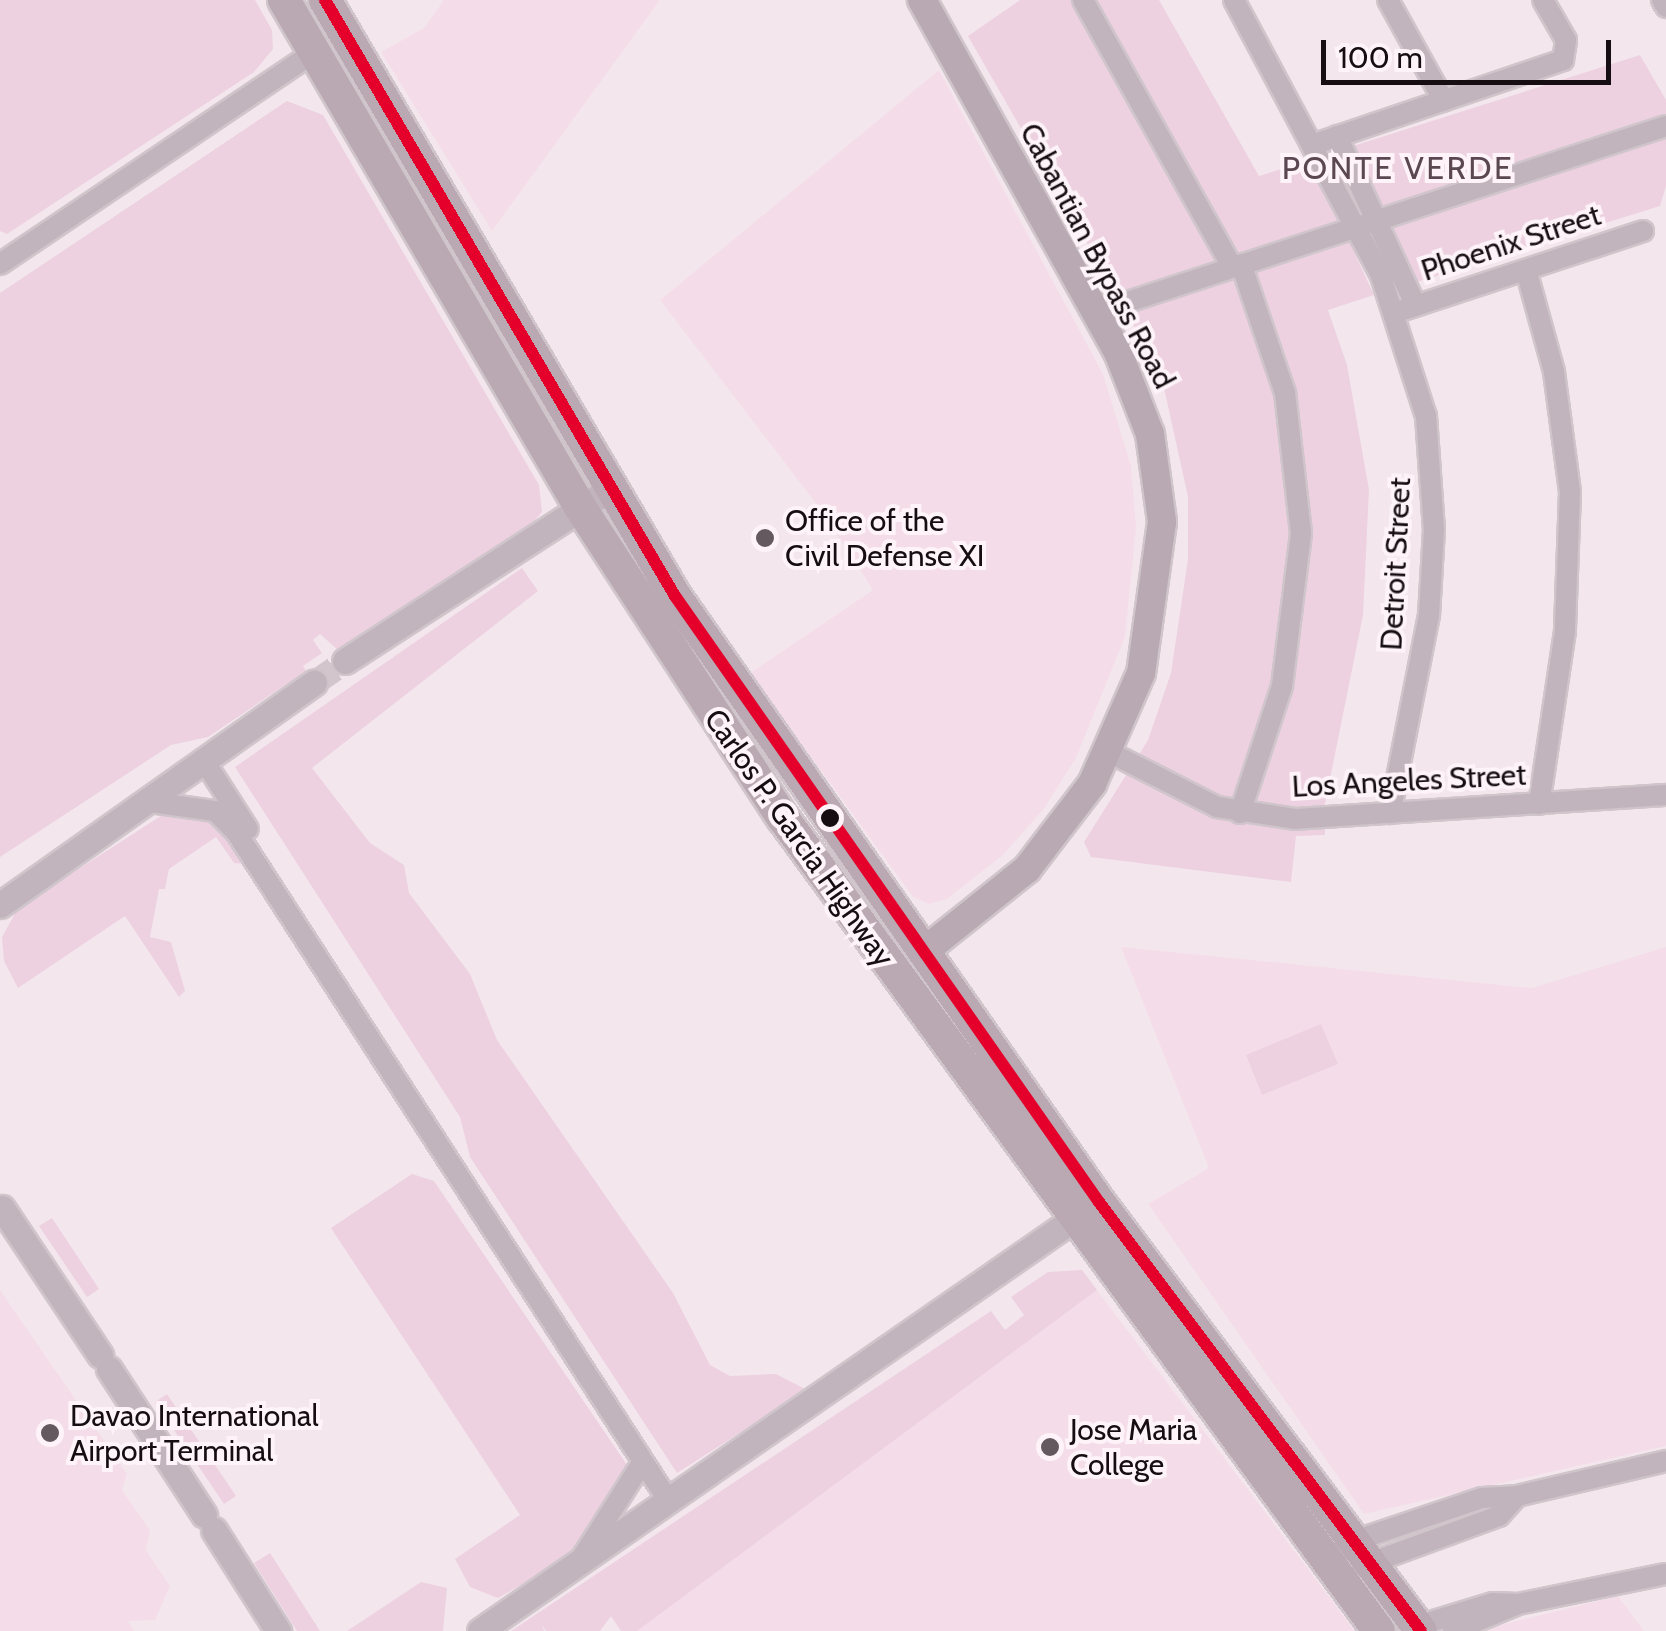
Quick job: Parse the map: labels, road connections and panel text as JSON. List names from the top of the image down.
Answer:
{
  "streets": {
    "highway": ["Carlos P. Garcia Highway"],
    "main road": ["Cabantian Bypass Road"],
    "street": ["Phoenix Street", "Detroit Street", "Los Angeles Street"]
  },
  "crossings": [
    ["Phoenix Street", "Detroit Street"],
    ["Cabantian Bypass Road", "Los Angeles Street"],
    ["Cabantian Bypass Road", "Carlos P. Garcia Highway"],
    ["Detroit Street", "Los Angeles Street"]
  ],
  "districts": ["PONTE VERDE"],
  "places": ["Office of the Civil Defense XI", "Davao International Airport Terminal", "Jose Maria College"],
  "scale_bar": "100 m"
}
